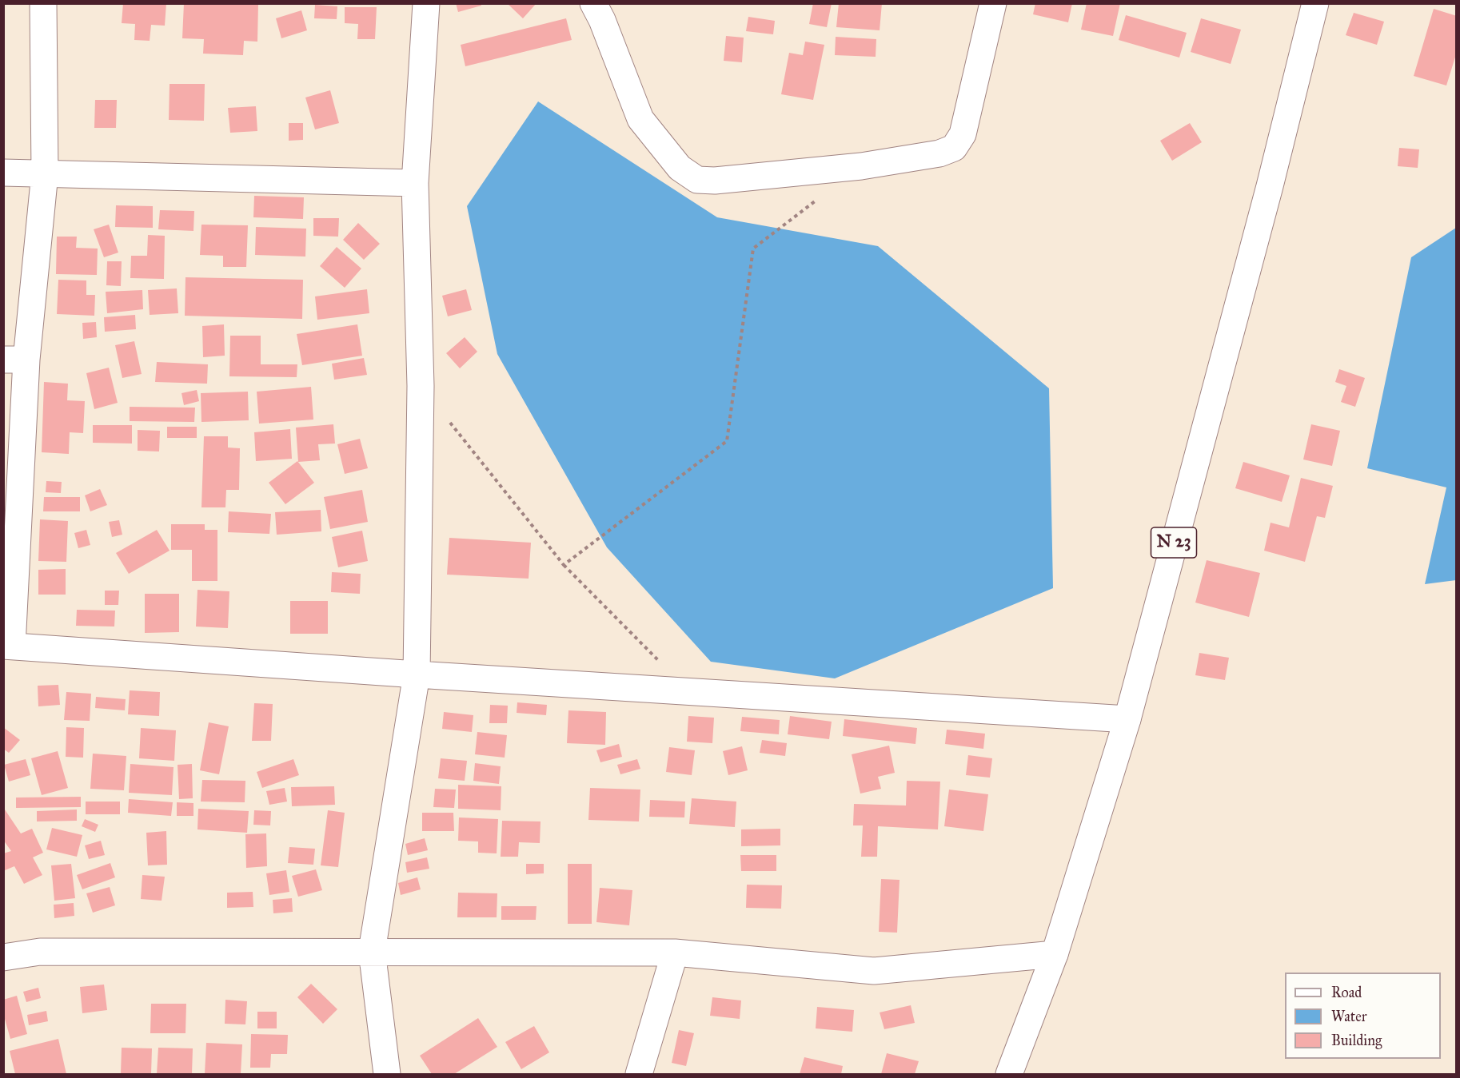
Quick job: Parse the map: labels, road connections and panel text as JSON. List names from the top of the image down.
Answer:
{
  "streets": {
    "street": ["N 23"]
  },
  "legend": ["Road", "Water", "Building"]
}
